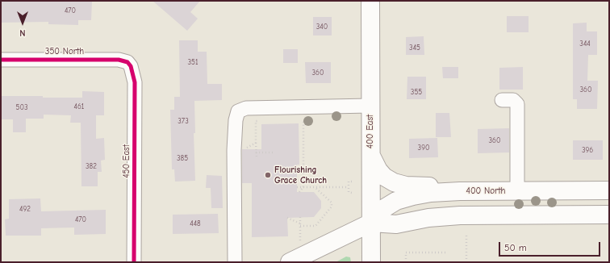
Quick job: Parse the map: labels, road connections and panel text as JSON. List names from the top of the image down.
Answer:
{
  "streets": {
    "main road": ["400 East", "400 North"],
    "street": ["350 North", "450 East"]
  },
  "crossings": [
    ["350 North", "450 East"],
    ["400 East", "400 North"]
  ],
  "places": ["Flourishing Grace Church"],
  "house_numbers": [
    "470",
    "340",
    "344",
    "345",
    "351",
    "360",
    "360",
    "355",
    "461",
    "503",
    "373",
    "360",
    "390",
    "396",
    "385",
    "382",
    "492",
    "470",
    "448"
  ],
  "scale_bar": "50 m",
  "north": "bottom"
}
